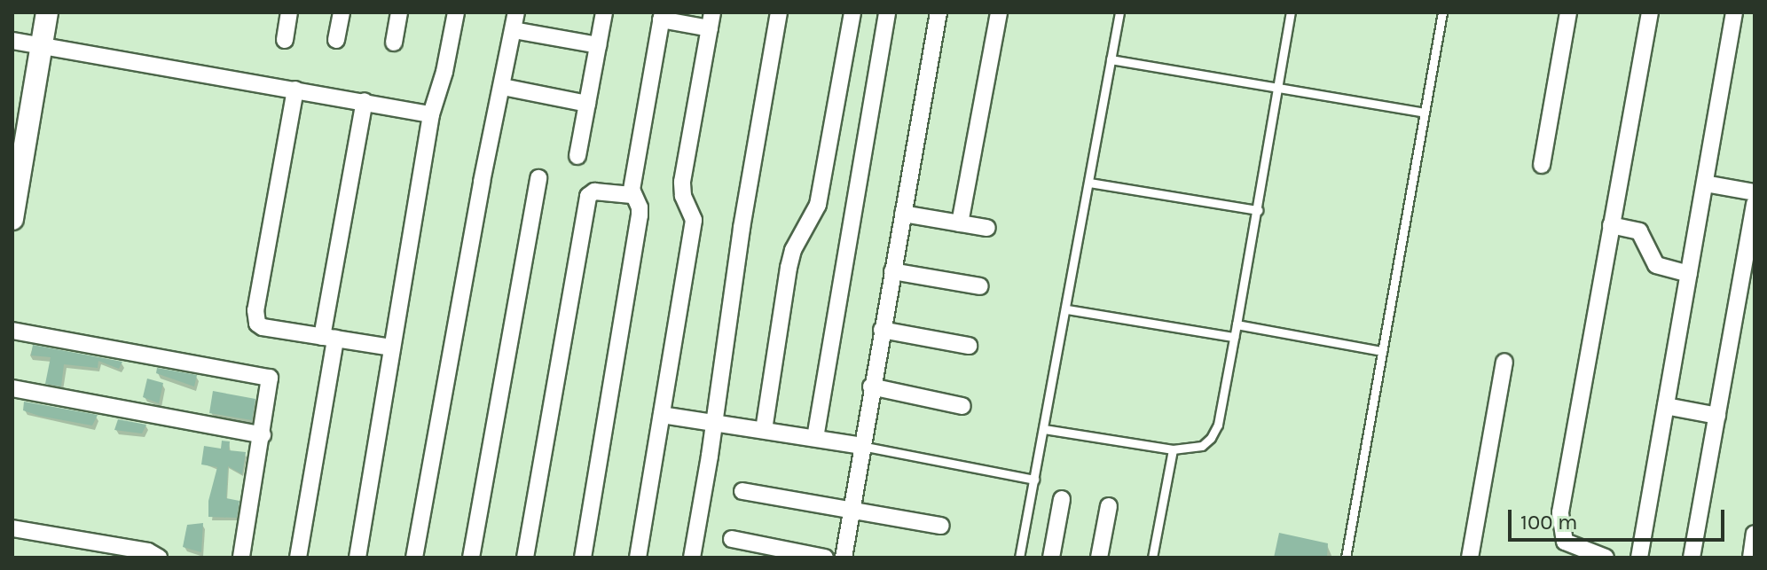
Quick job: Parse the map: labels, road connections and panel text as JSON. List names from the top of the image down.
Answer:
{
  "scale_bar": "100 m"
}
